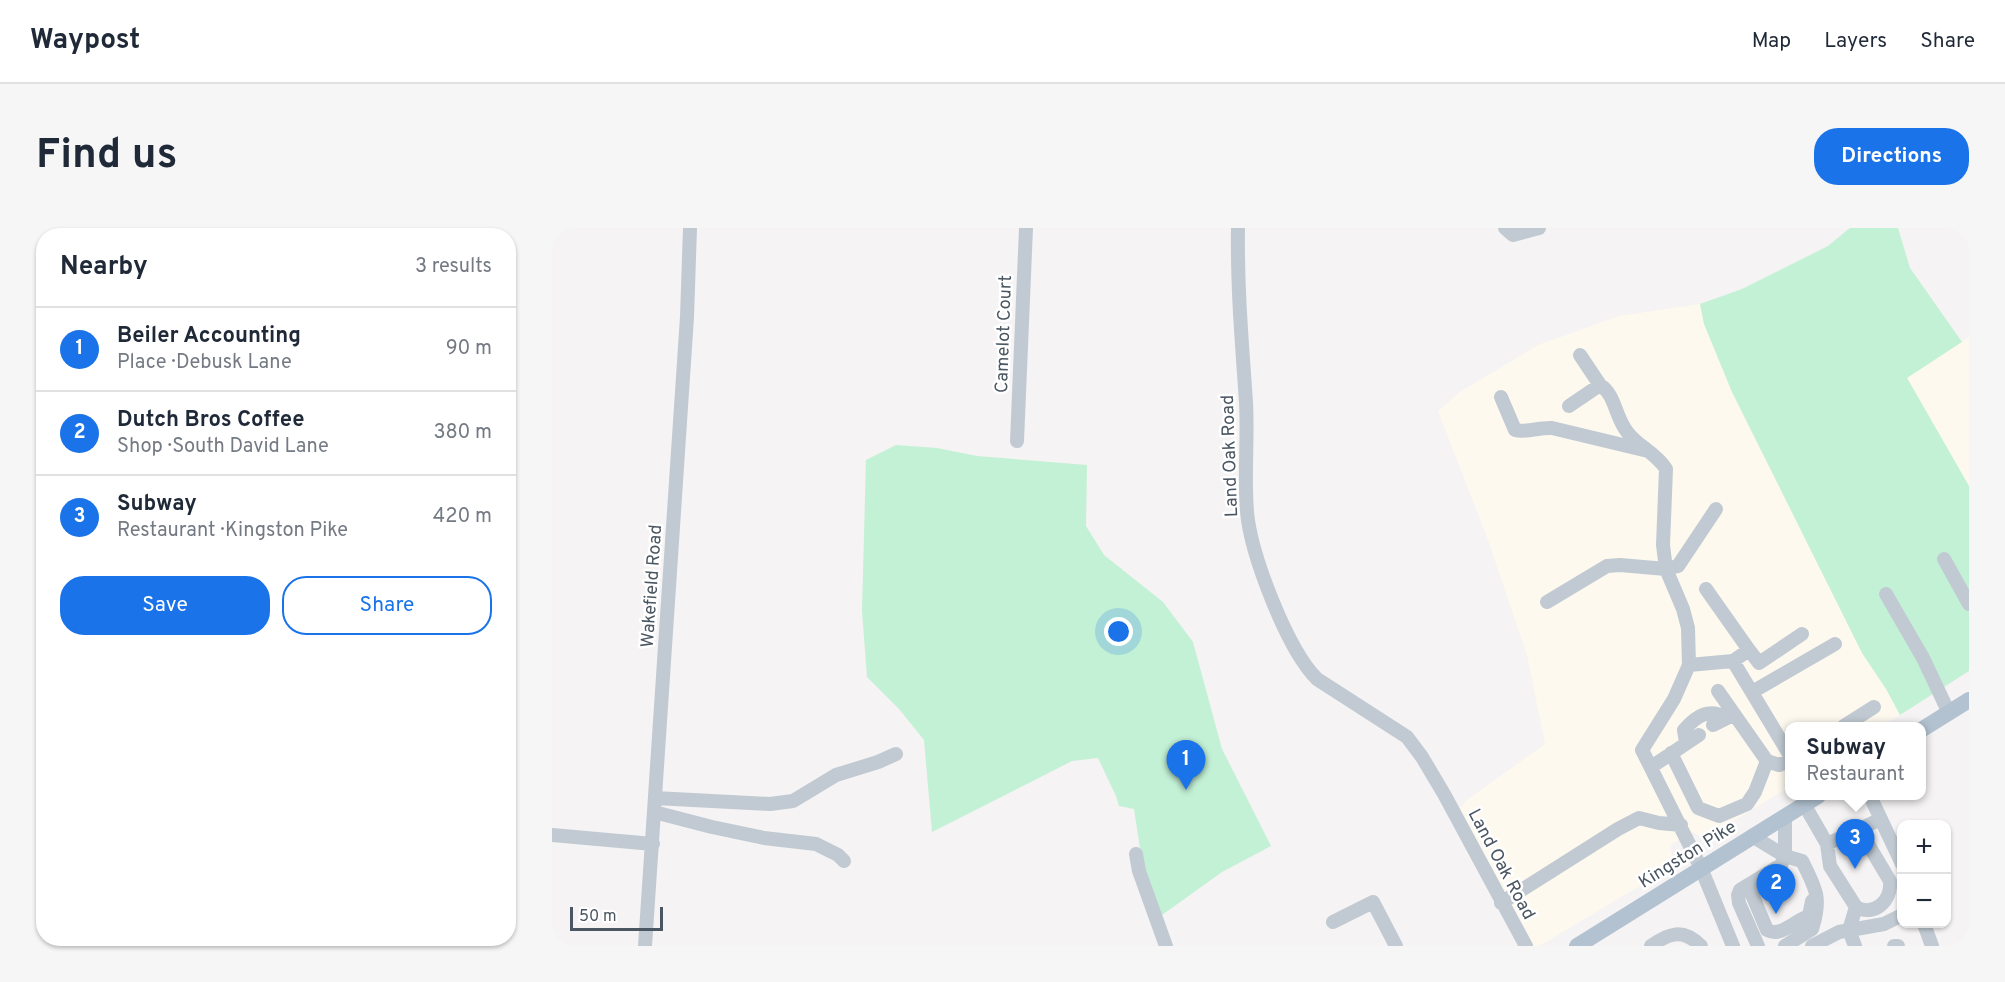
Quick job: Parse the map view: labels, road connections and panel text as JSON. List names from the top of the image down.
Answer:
{
  "streets": {
    "main road": ["Kingston Pike"],
    "street": ["Camelot Court", "Land Oak Road", "Wakefield Road"]
  },
  "scale_bar": "50 m",
  "page": {
    "header": "Waypost",
    "nav": ["Map", "Layers", "Share"],
    "buttons": [
      "Directions",
      ["Save", "Share"]
    ],
    "title": "Find us",
    "heading": ["Nearby", "3 results"],
    "list": [
      {
        "mark": "1",
        "name": "Beiler Accounting",
        "note": "Place · Debusk Lane",
        "value": "90 m"
      },
      {
        "mark": "2",
        "name": "Dutch Bros Coffee",
        "note": "Shop · South David Lane",
        "value": "380 m"
      },
      {
        "mark": "3",
        "name": "Subway",
        "note": "Restaurant · Kingston Pike",
        "value": "420 m"
      }
    ],
    "popup": ["Subway", "Restaurant"],
    "pins": ["1", "3", "2"],
    "map_buttons": ["+", "−"],
    "scale": "50 m"
  }
}
